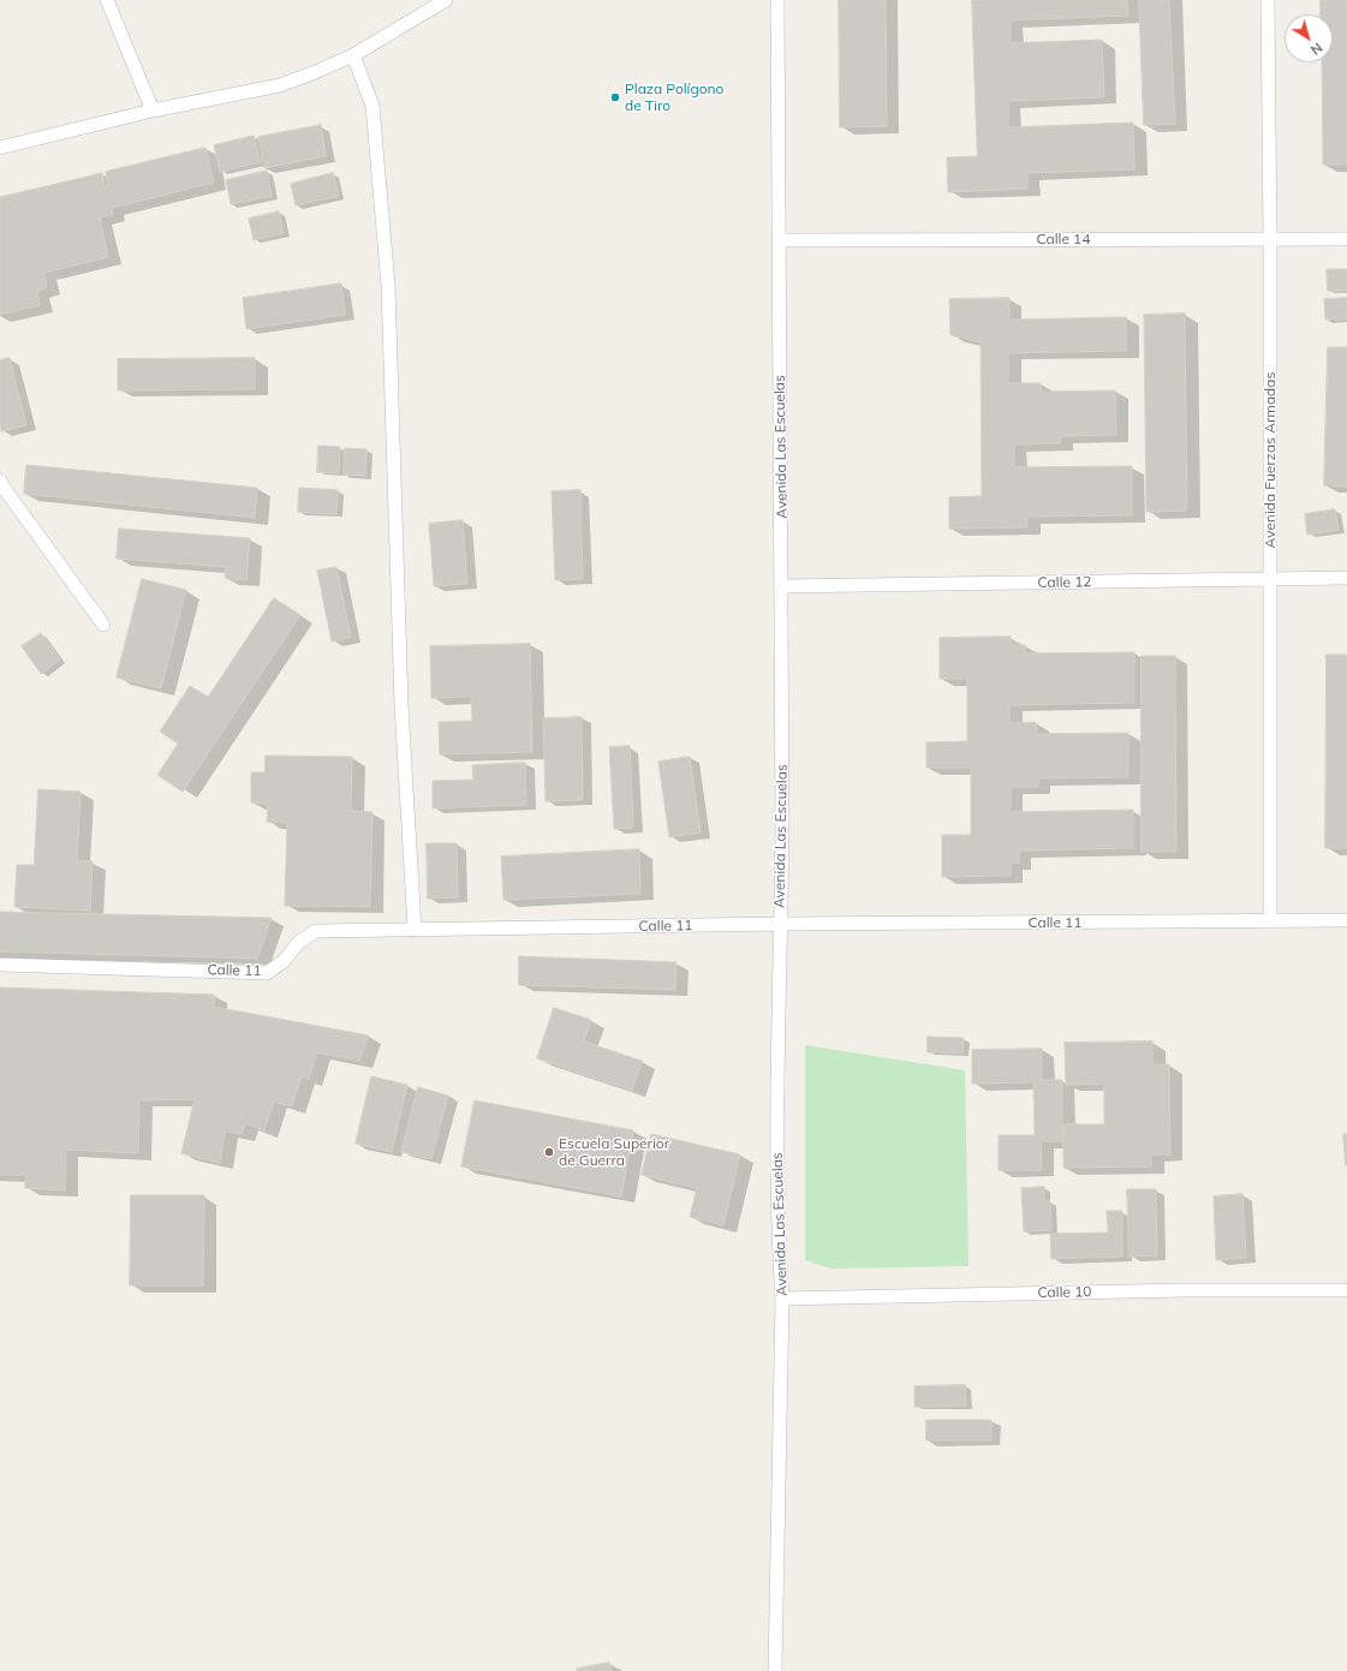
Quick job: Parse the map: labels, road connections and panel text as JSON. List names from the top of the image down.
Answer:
{
  "streets": {
    "street": [
      "Calle 14",
      "Avenida Las Escuelas",
      "Avenida Fuerzas Armadas",
      "Calle 12",
      "Calle 11",
      "Calle 10"
    ]
  },
  "crossings": [
    ["Calle 14", "Avenida Las Escuelas"],
    ["Calle 14", "Avenida Fuerzas Armadas"],
    ["Avenida Las Escuelas", "Calle 12"],
    ["Avenida Las Escuelas", "Calle 11"],
    ["Avenida Las Escuelas", "Calle 10"],
    ["Avenida Fuerzas Armadas", "Calle 12"],
    ["Avenida Fuerzas Armadas", "Calle 11"]
  ],
  "places": ["Plaza Polígono de Tiro", "Escuela Superior de Guerra"],
  "north": "bottom right"
}
